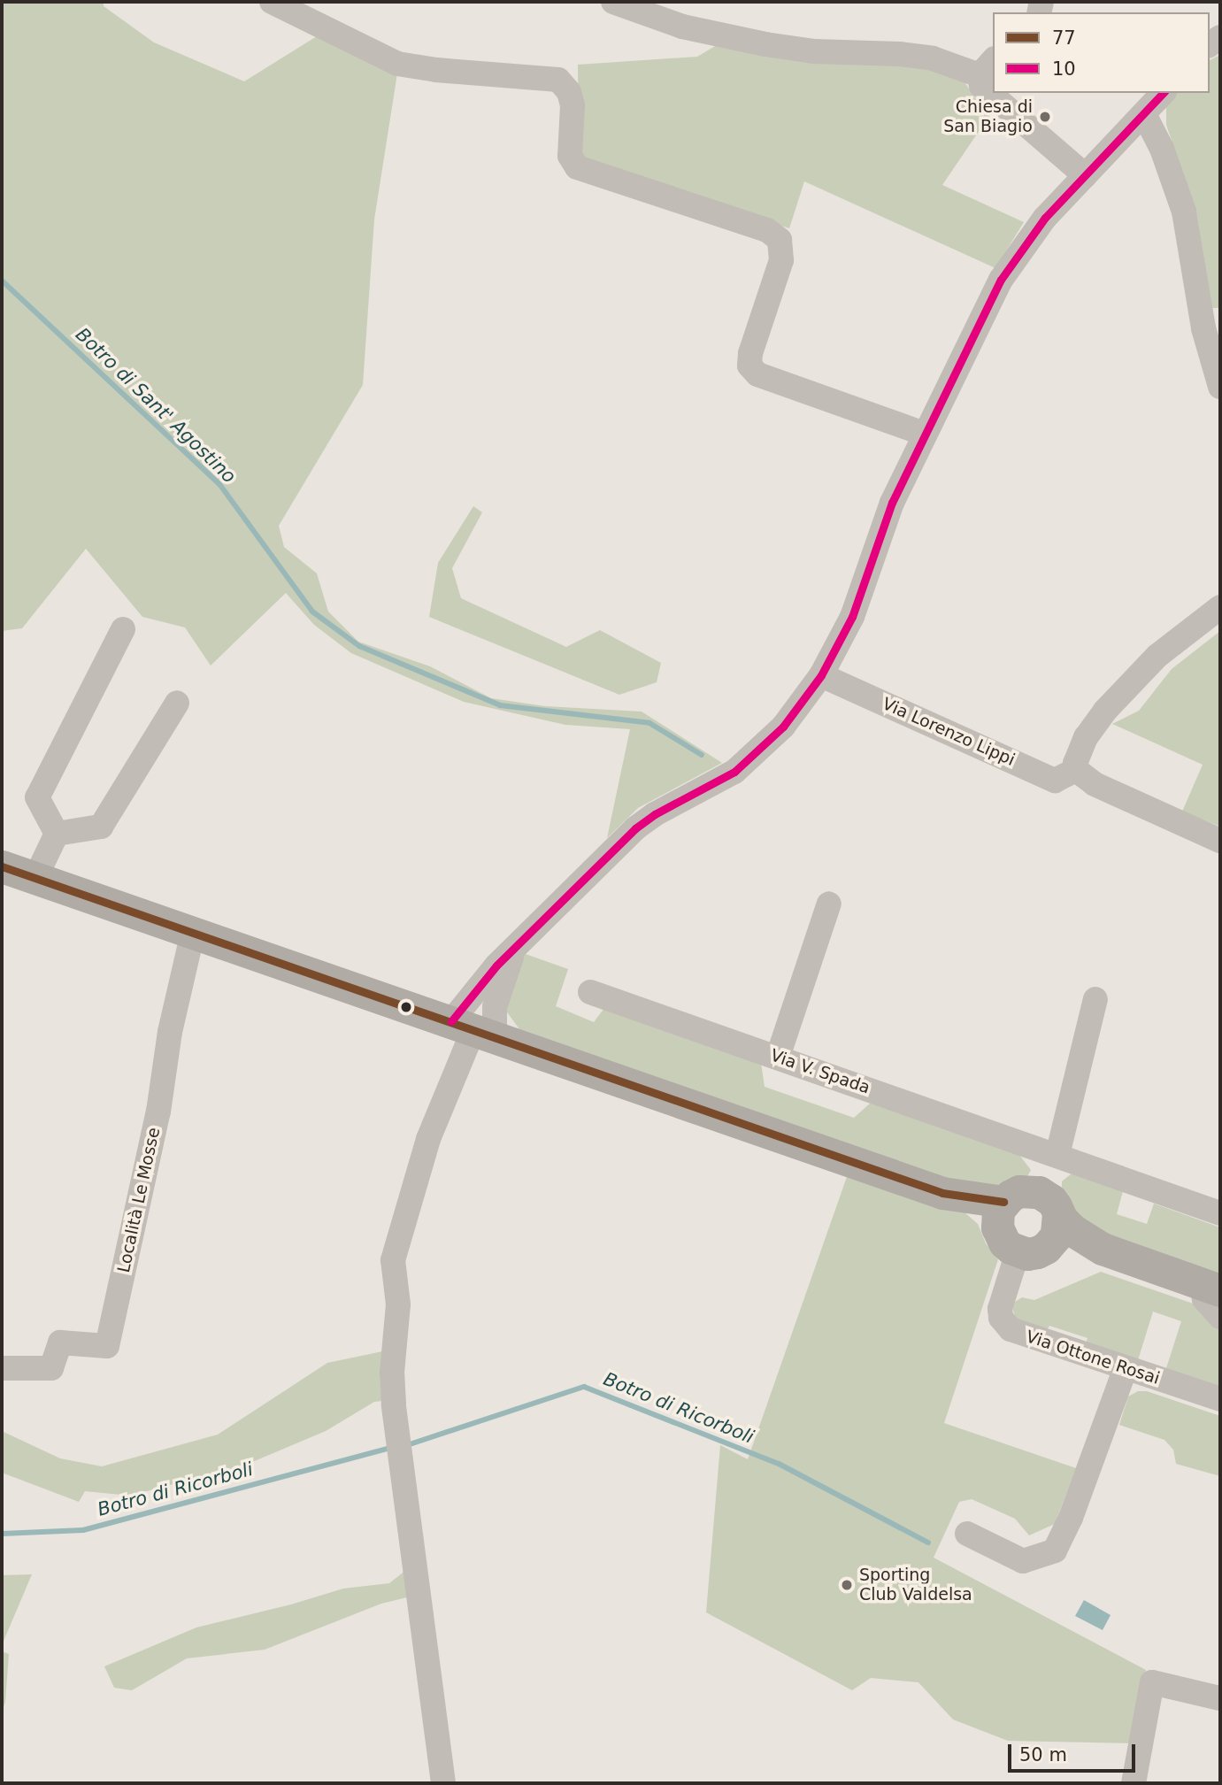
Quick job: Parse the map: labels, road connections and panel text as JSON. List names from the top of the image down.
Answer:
{
  "streets": {
    "street": [
      "Via Lorenzo Lippi",
      "Via V. Spada",
      "Località Le Mosse",
      "Via Ottone Rosai"
    ]
  },
  "water": ["Botro di Sant' Agostino", "Botro di Ricorboli"],
  "places": ["Chiesa di San Biagio", "Sporting Club Valdelsa"],
  "lines": ["transit line 10", "transit line 77"],
  "legend": ["77", "10"],
  "scale_bar": "50 m"
}
